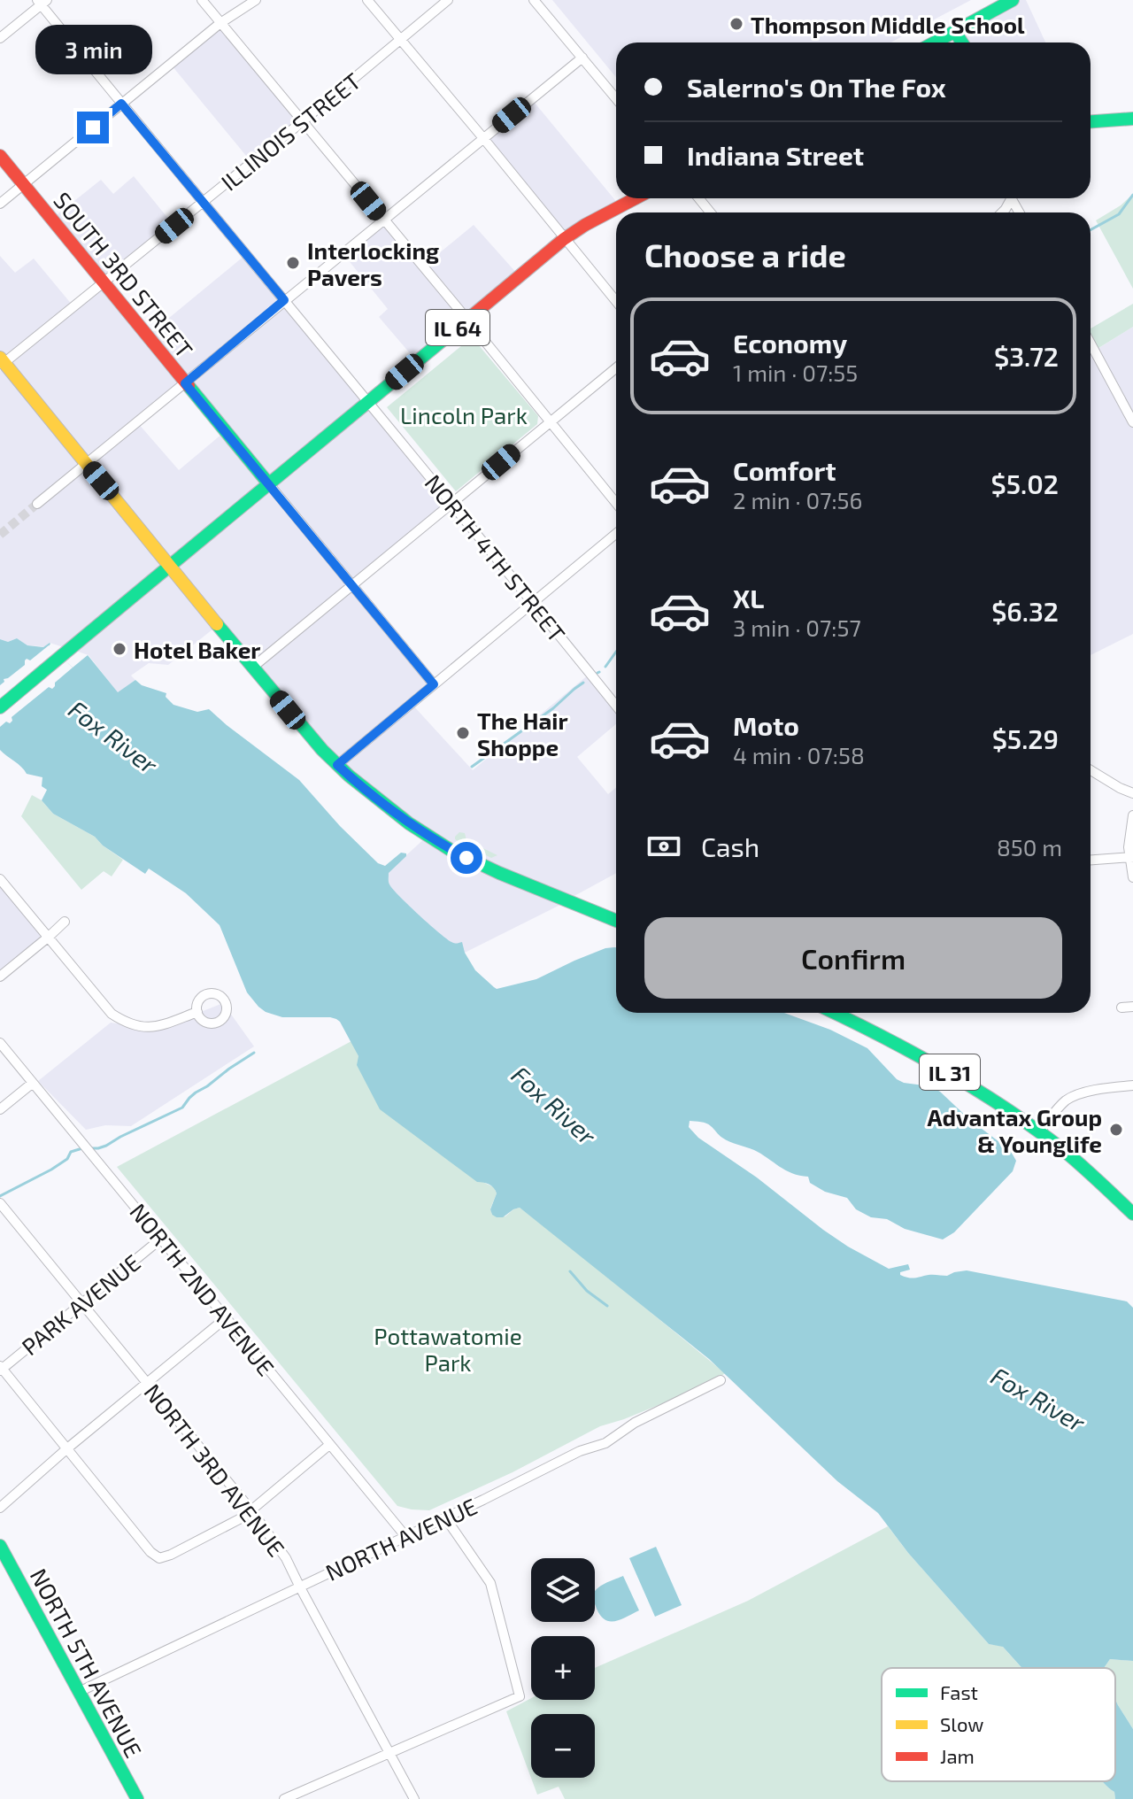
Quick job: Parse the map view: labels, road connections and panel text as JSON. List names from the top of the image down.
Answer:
{
  "streets": {
    "main road": [
      "SOUTH 3RD STREET",
      "IL 64",
      "IL 31",
      "NORTH 5TH AVENUE"
    ],
    "street": [
      "ILLINOIS STREET",
      "NORTH 4TH STREET",
      "NORTH 2ND AVENUE",
      "PARK AVENUE",
      "NORTH 3RD AVENUE",
      "NORTH AVENUE"
    ]
  },
  "crossings": [
    ["ILLINOIS STREET", "SOUTH 3RD STREET"],
    ["ILLINOIS STREET", "NORTH 4TH STREET"],
    ["SOUTH 3RD STREET", "IL 64"],
    ["IL 64", "NORTH 4TH STREET"],
    ["NORTH 2ND AVENUE", "PARK AVENUE"],
    ["NORTH 2ND AVENUE", "NORTH AVENUE"],
    ["PARK AVENUE", "NORTH 3RD AVENUE"],
    ["NORTH 3RD AVENUE", "NORTH AVENUE"],
    ["NORTH AVENUE", "NORTH 5TH AVENUE"]
  ],
  "water": ["Fox River"],
  "parks": ["Lincoln Park", "Pottawatomie Park"],
  "places": [
    "Thompson Middle School",
    "Interlocking Pavers",
    "Hotel Baker",
    "The Hair Shoppe",
    "Advantax Group & Younglife"
  ],
  "legend": ["Fast", "Slow", "Jam"],
  "page": {
    "bubble": "3 min",
    "banner": ["Salerno's On The Fox", "Indiana Street"],
    "heading": "Choose a ride",
    "list": [
      {
        "name": "Economy",
        "note": "1 min · 07:55",
        "value": "$3.72"
      },
      {
        "name": "Comfort",
        "note": "2 min · 07:56",
        "value": "$5.02"
      },
      {
        "name": "XL",
        "note": "3 min · 07:57",
        "value": "$6.32"
      },
      {
        "name": "Moto",
        "note": "4 min · 07:58",
        "value": "$5.29"
      }
    ],
    "pay": ["Cash", "850 m"],
    "buttons": "Confirm",
    "map_buttons": ["+", "−"]
  }
}
